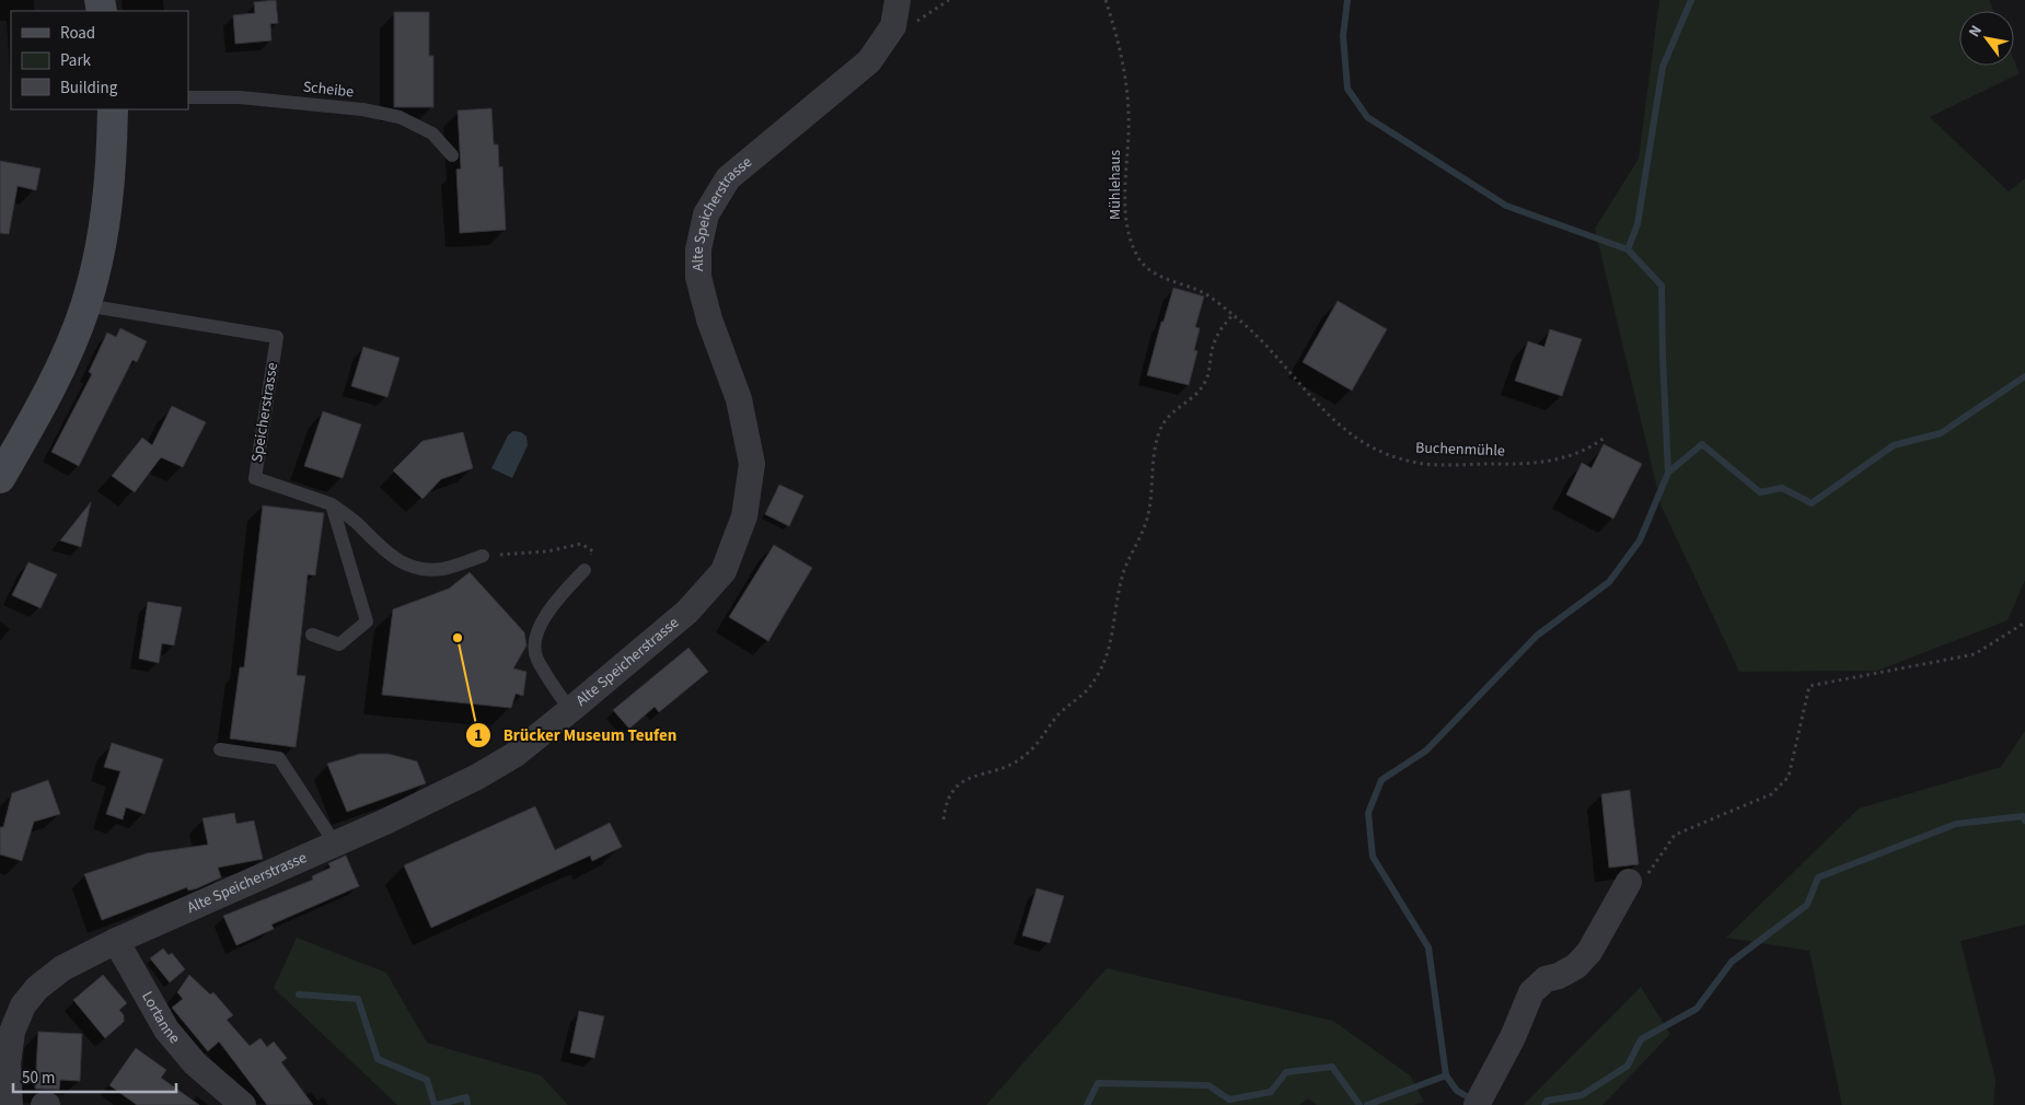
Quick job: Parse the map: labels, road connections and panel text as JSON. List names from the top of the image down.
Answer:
{
  "streets": {
    "street": ["Alte Speicherstrasse", "Lortanne"],
    "lane": ["Scheibe", "Speicherstrasse"],
    "path": ["Mühlehaus", "Buchenmühle"]
  },
  "crossings": [
    ["Mühlehaus", "Buchenmühle"],
    ["Alte Speicherstrasse", "Lortanne"]
  ],
  "places": ["Brücker Museum Teufen"],
  "legend": ["Road", "Park", "Building"],
  "scale_bar": "50 m",
  "north": "top left"
}
